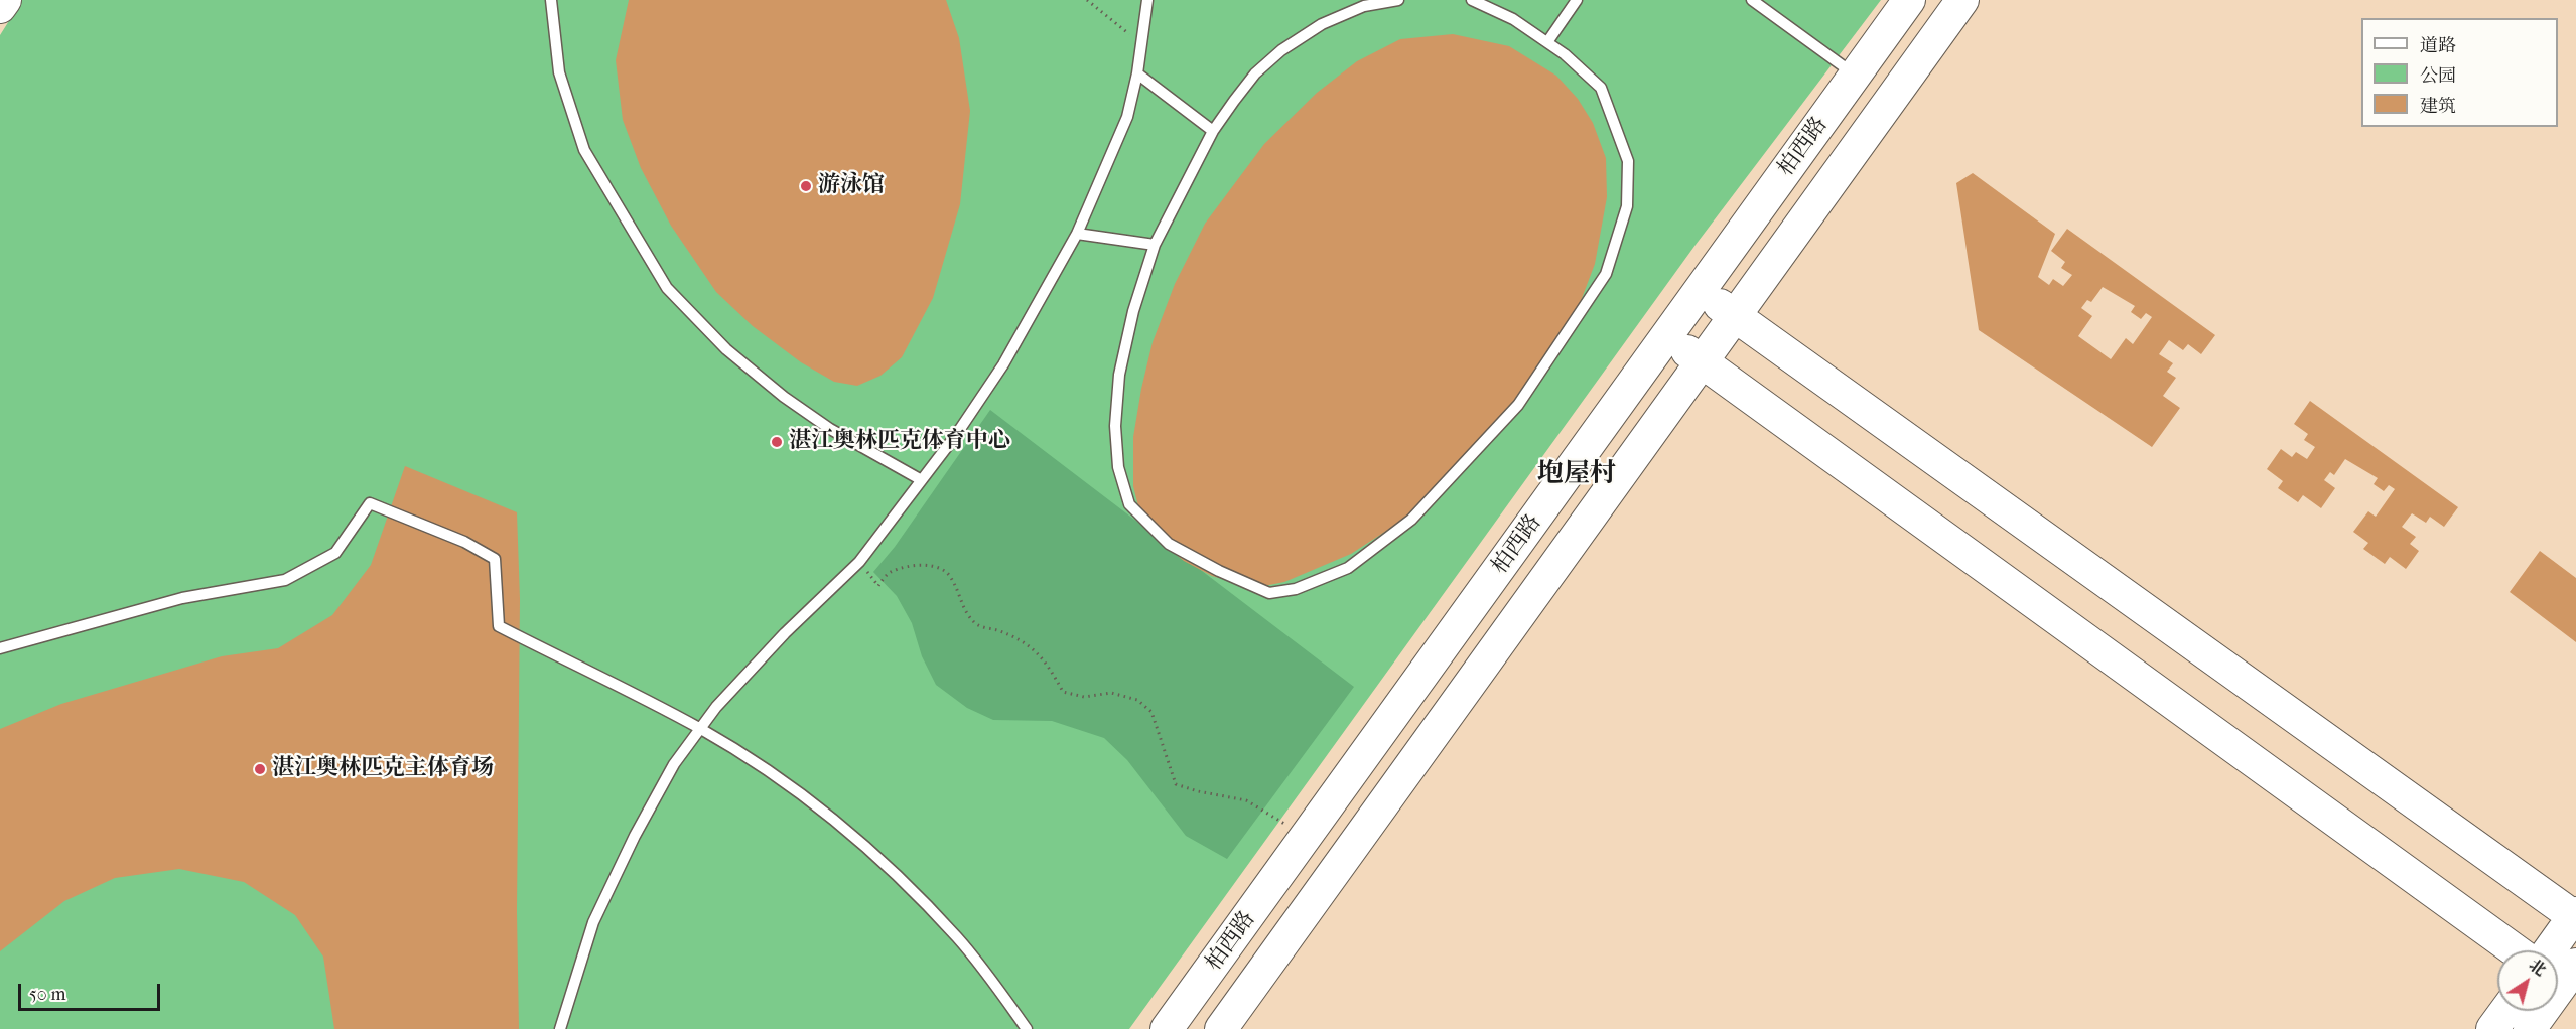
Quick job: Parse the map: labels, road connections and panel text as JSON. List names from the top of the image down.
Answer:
{
  "streets": {
    "main road": ["柏西路"]
  },
  "districts": ["垉屋村"],
  "places": ["游泳馆", "湛江奥林匹克体育中心", "湛江奥林匹克主体育场"],
  "legend": ["道路", "公园", "建筑"],
  "scale_bar": "50 m",
  "north": "top right"
}
